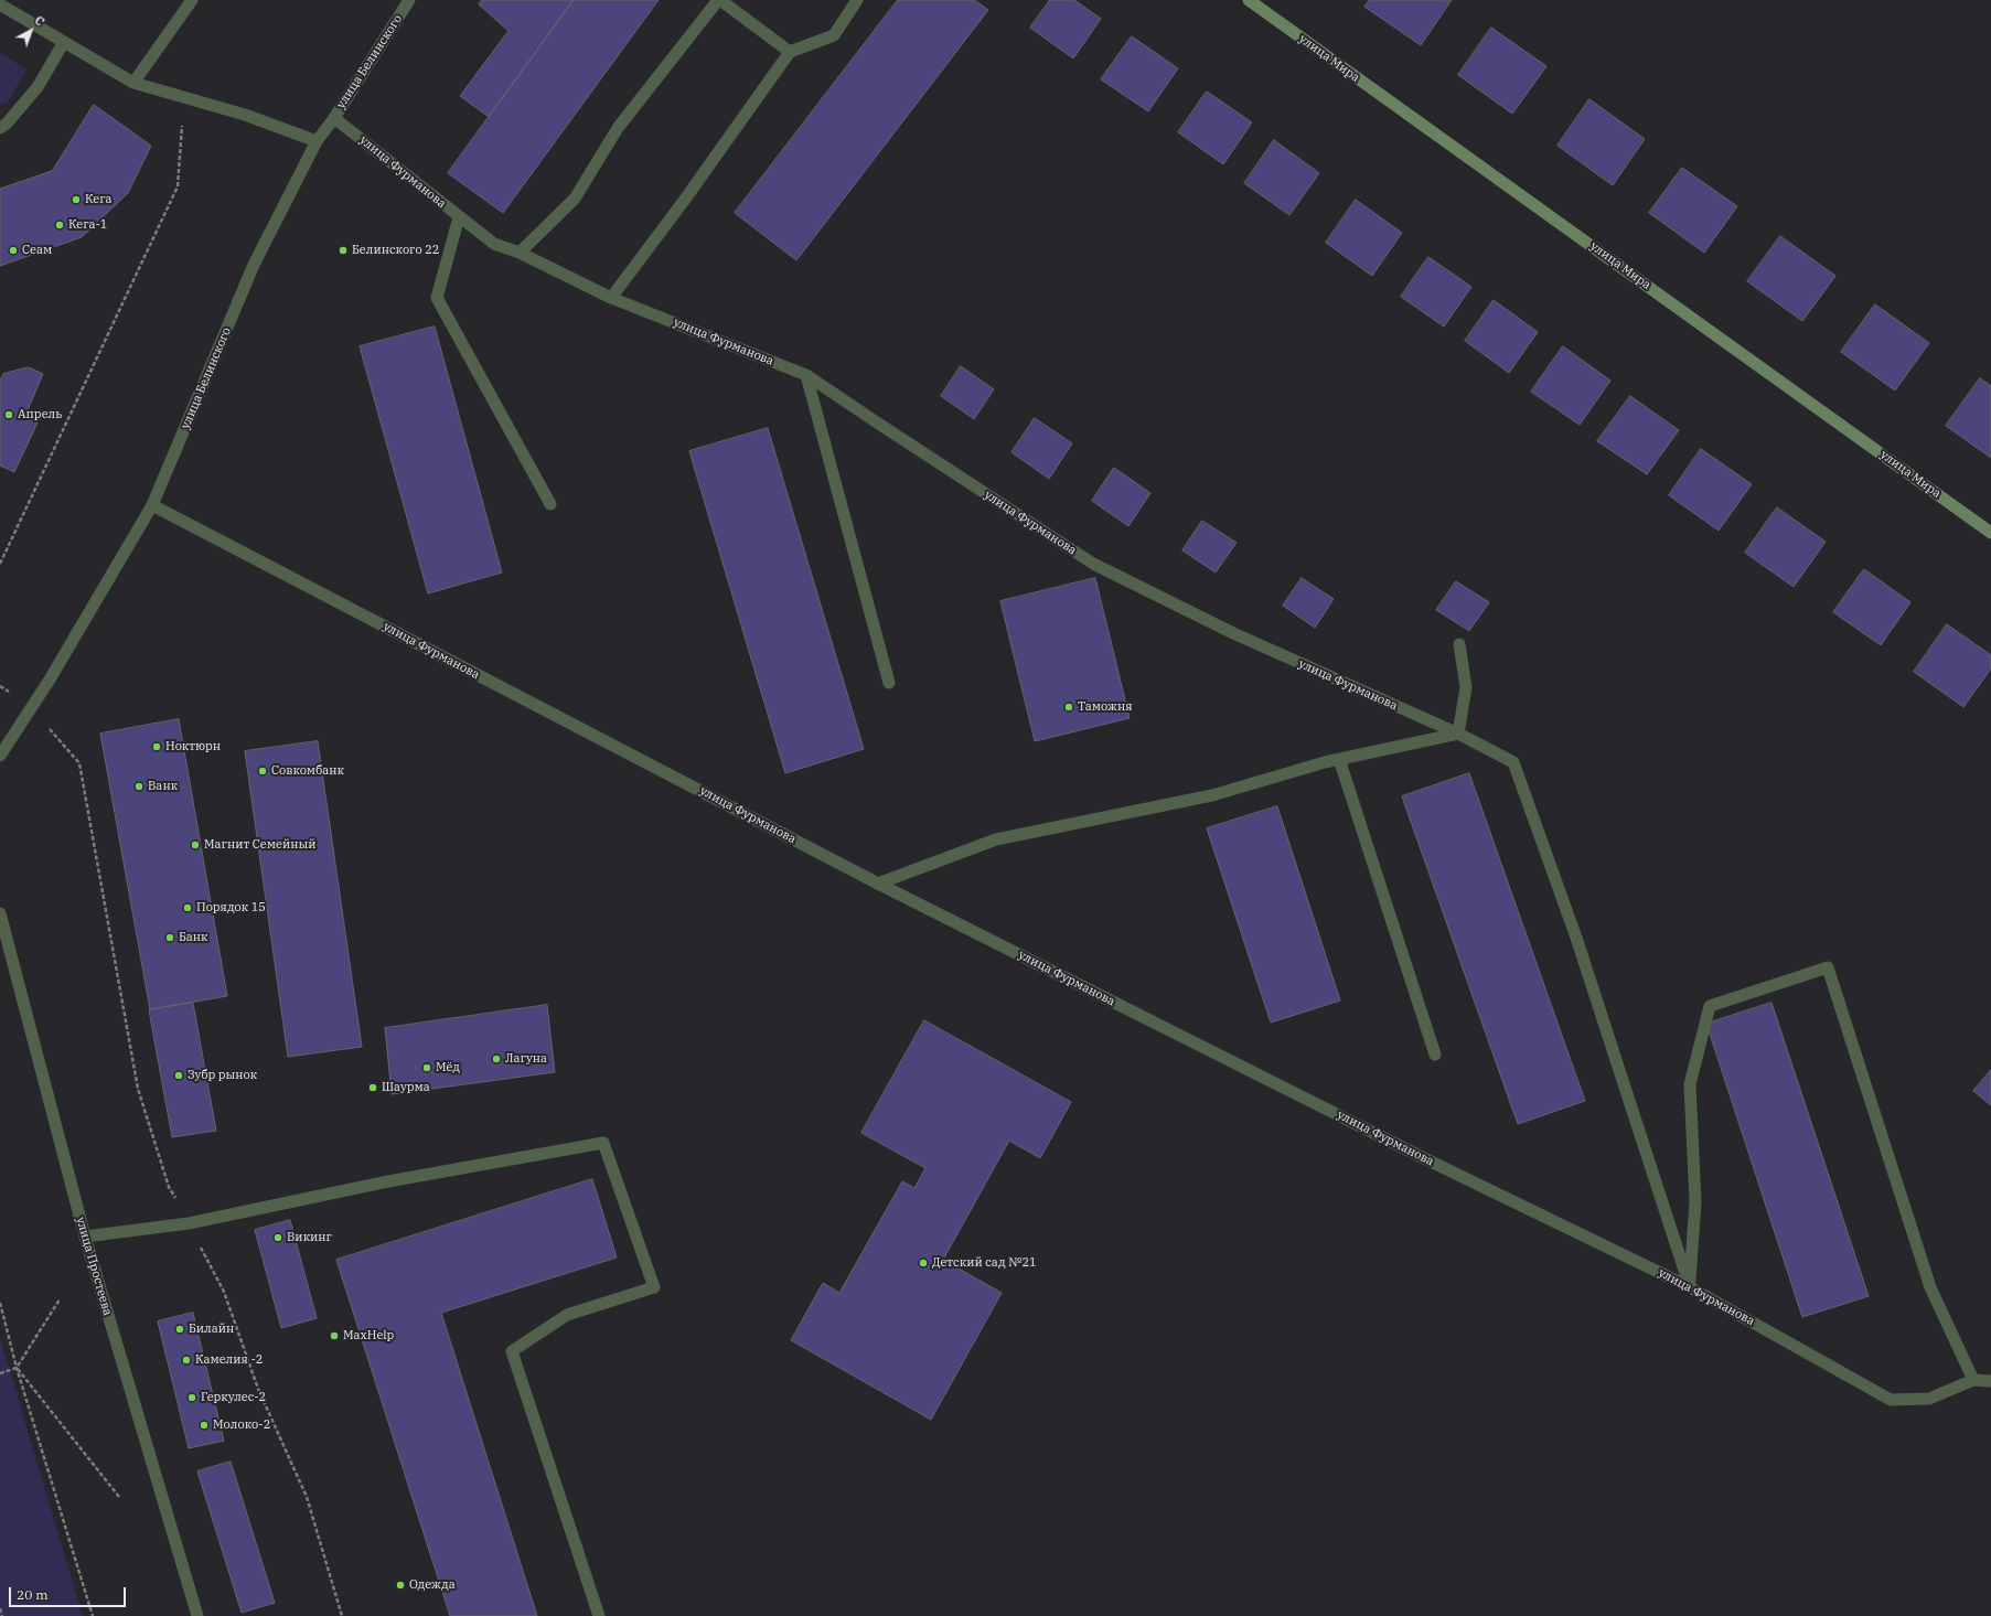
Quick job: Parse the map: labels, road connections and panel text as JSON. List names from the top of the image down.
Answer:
{
  "streets": {
    "main road": ["улица Мира"],
    "street": ["улица Белинского", "улица Фурманова", "улица Простеева"]
  },
  "crossings": [
    ["улица Белинского", "улица Фурманова"]
  ],
  "places": [
    "Кега",
    "Кега-1",
    "Сеам",
    "Белинского 22",
    "Апрель",
    "Таможня",
    "Ноктюрн",
    "Совкомбанк",
    "Ванк",
    "Магнит Семейный",
    "Порядок 15",
    "Банк",
    "Лагуна",
    "Мёд",
    "Зубр рынок",
    "Шаурма",
    "Викинг",
    "Детский сад №21",
    "Билайн",
    "MaxHelp",
    "Камелия -2",
    "Геркулес-2",
    "Молоко-2",
    "Одежда"
  ],
  "scale_bar": "20 m",
  "north": "top right"
}
